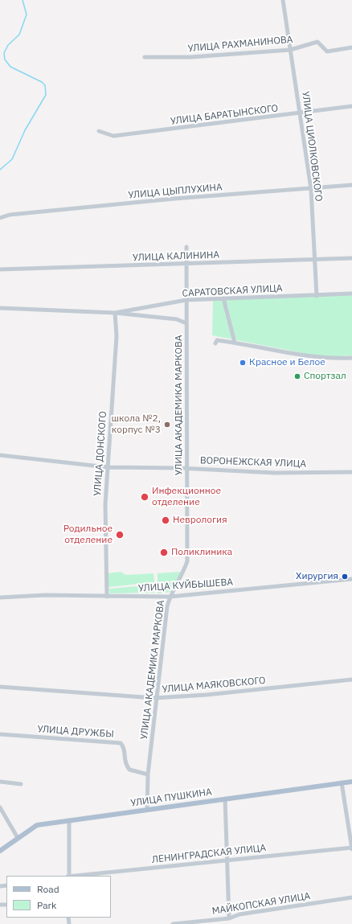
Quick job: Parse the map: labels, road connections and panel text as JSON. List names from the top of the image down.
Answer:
{
  "streets": {
    "main road": ["УЛИЦА ПУШКИНА"],
    "street": [
      "УЛИЦА РАХМАНИНОВА",
      "УЛИЦА БАРАТЫНСКОГО",
      "УЛИЦА ЦИОЛКОВСКОГО",
      "УЛИЦА ЦЫПЛУХИНА",
      "УЛИЦА КАЛИНИНА",
      "САРАТОВСКАЯ УЛИЦА",
      "УЛИЦА АКАДЕМИКА МАРКОВА",
      "УЛИЦА ДОНСКОГО",
      "ВОРОНЕЖСКАЯ УЛИЦА",
      "УЛИЦА КУЙБЫШЕВА",
      "УЛИЦА МАЯКОВСКОГО",
      "УЛИЦА ДРУЖБЫ",
      "ЛЕНИНГРАДСКАЯ УЛИЦА",
      "МАЙКОПСКАЯ УЛИЦА"
    ]
  },
  "crossings": [
    ["УЛИЦА РАХМАНИНОВА", "УЛИЦА ЦИОЛКОВСКОГО"],
    ["УЛИЦА БАРАТЫНСКОГО", "УЛИЦА ЦИОЛКОВСКОГО"],
    ["УЛИЦА ЦИОЛКОВСКОГО", "УЛИЦА ЦЫПЛУХИНА"],
    ["УЛИЦА ЦИОЛКОВСКОГО", "УЛИЦА КАЛИНИНА"],
    ["УЛИЦА ЦИОЛКОВСКОГО", "САРАТОВСКАЯ УЛИЦА"],
    ["УЛИЦА КАЛИНИНА", "УЛИЦА АКАДЕМИКА МАРКОВА"],
    ["САРАТОВСКАЯ УЛИЦА", "УЛИЦА АКАДЕМИКА МАРКОВА"],
    ["САРАТОВСКАЯ УЛИЦА", "УЛИЦА ДОНСКОГО"],
    ["УЛИЦА АКАДЕМИКА МАРКОВА", "ВОРОНЕЖСКАЯ УЛИЦА"],
    ["УЛИЦА АКАДЕМИКА МАРКОВА", "УЛИЦА КУЙБЫШЕВА"],
    ["УЛИЦА АКАДЕМИКА МАРКОВА", "УЛИЦА МАЯКОВСКОГО"],
    ["УЛИЦА АКАДЕМИКА МАРКОВА", "УЛИЦА ДРУЖБЫ"],
    ["УЛИЦА АКАДЕМИКА МАРКОВА", "УЛИЦА ПУШКИНА"],
    ["УЛИЦА ДОНСКОГО", "ВОРОНЕЖСКАЯ УЛИЦА"],
    ["УЛИЦА ДОНСКОГО", "УЛИЦА КУЙБЫШЕВА"]
  ],
  "places": [
    "Красное и Белое",
    "Спортзал",
    "школа №2, корпус №3",
    "Инфекционное отделение",
    "Неврология",
    "Родильное отделение",
    "Поликлиника",
    "Хирургия"
  ],
  "legend": ["Road", "Park"]
}
